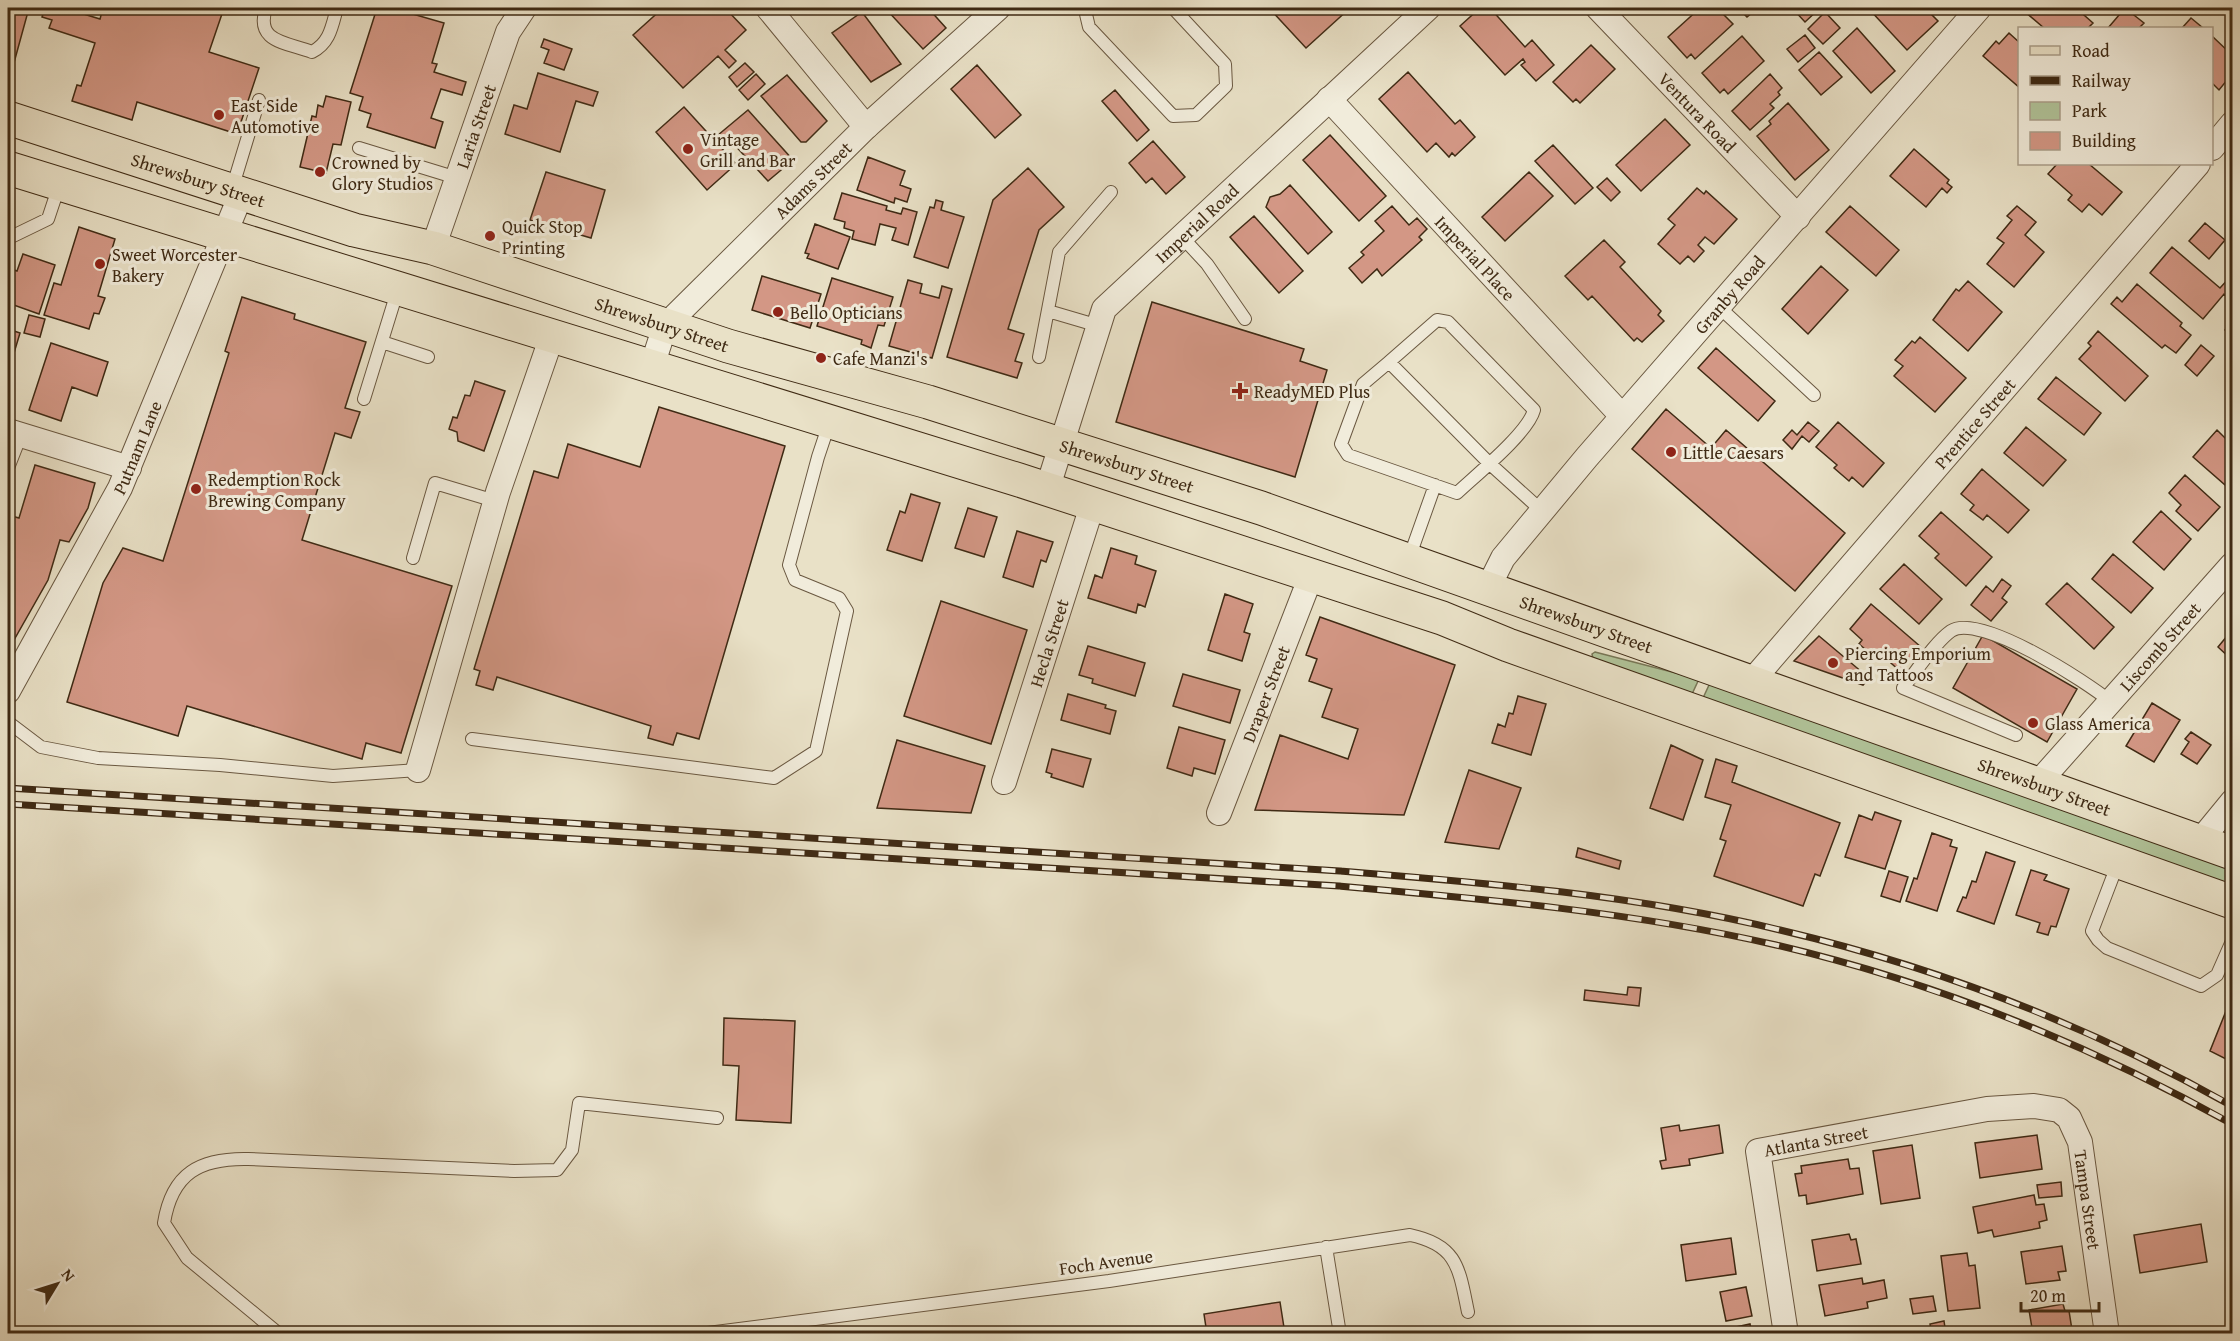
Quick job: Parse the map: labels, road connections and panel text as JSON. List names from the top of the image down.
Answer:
{
  "streets": {
    "main road": ["Shrewsbury Street"],
    "street": [
      "Ventura Road",
      "Laria Street",
      "Adams Street",
      "Imperial Road",
      "Imperial Place",
      "Granby Road",
      "Prentice Street",
      "Putnam Lane",
      "Hecla Street",
      "Liscomb Street",
      "Draper Street",
      "Atlanta Street",
      "Tampa Street"
    ],
    "lane": ["Foch Avenue"]
  },
  "crossings": [
    ["Ventura Road", "Granby Road"],
    ["Laria Street", "Shrewsbury Street"],
    ["Shrewsbury Street", "Adams Street"],
    ["Shrewsbury Street", "Imperial Road"],
    ["Shrewsbury Street", "Granby Road"],
    ["Shrewsbury Street", "Prentice Street"],
    ["Shrewsbury Street", "Putnam Lane"],
    ["Shrewsbury Street", "Liscomb Street"],
    ["Imperial Road", "Imperial Place"],
    ["Imperial Place", "Granby Road"],
    ["Atlanta Street", "Tampa Street"]
  ],
  "places": {
    "other": [
      "East Side Automotive",
      "Vintage Grill and Bar",
      "Crowned by Glory Studios",
      "Quick Stop Printing",
      "Sweet Worcester Bakery",
      "Bello Opticians",
      "Cafe Manzi's",
      "Little Caesars",
      "Redemption Rock Brewing Company",
      "Piercing Emporium and Tattoos",
      "Glass America"
    ],
    "health": ["ReadyMED Plus"]
  },
  "legend": [
    "Road",
    "Railway",
    "Park",
    "Building"
  ],
  "scale_bar": "20 m",
  "north": "top right"
}
